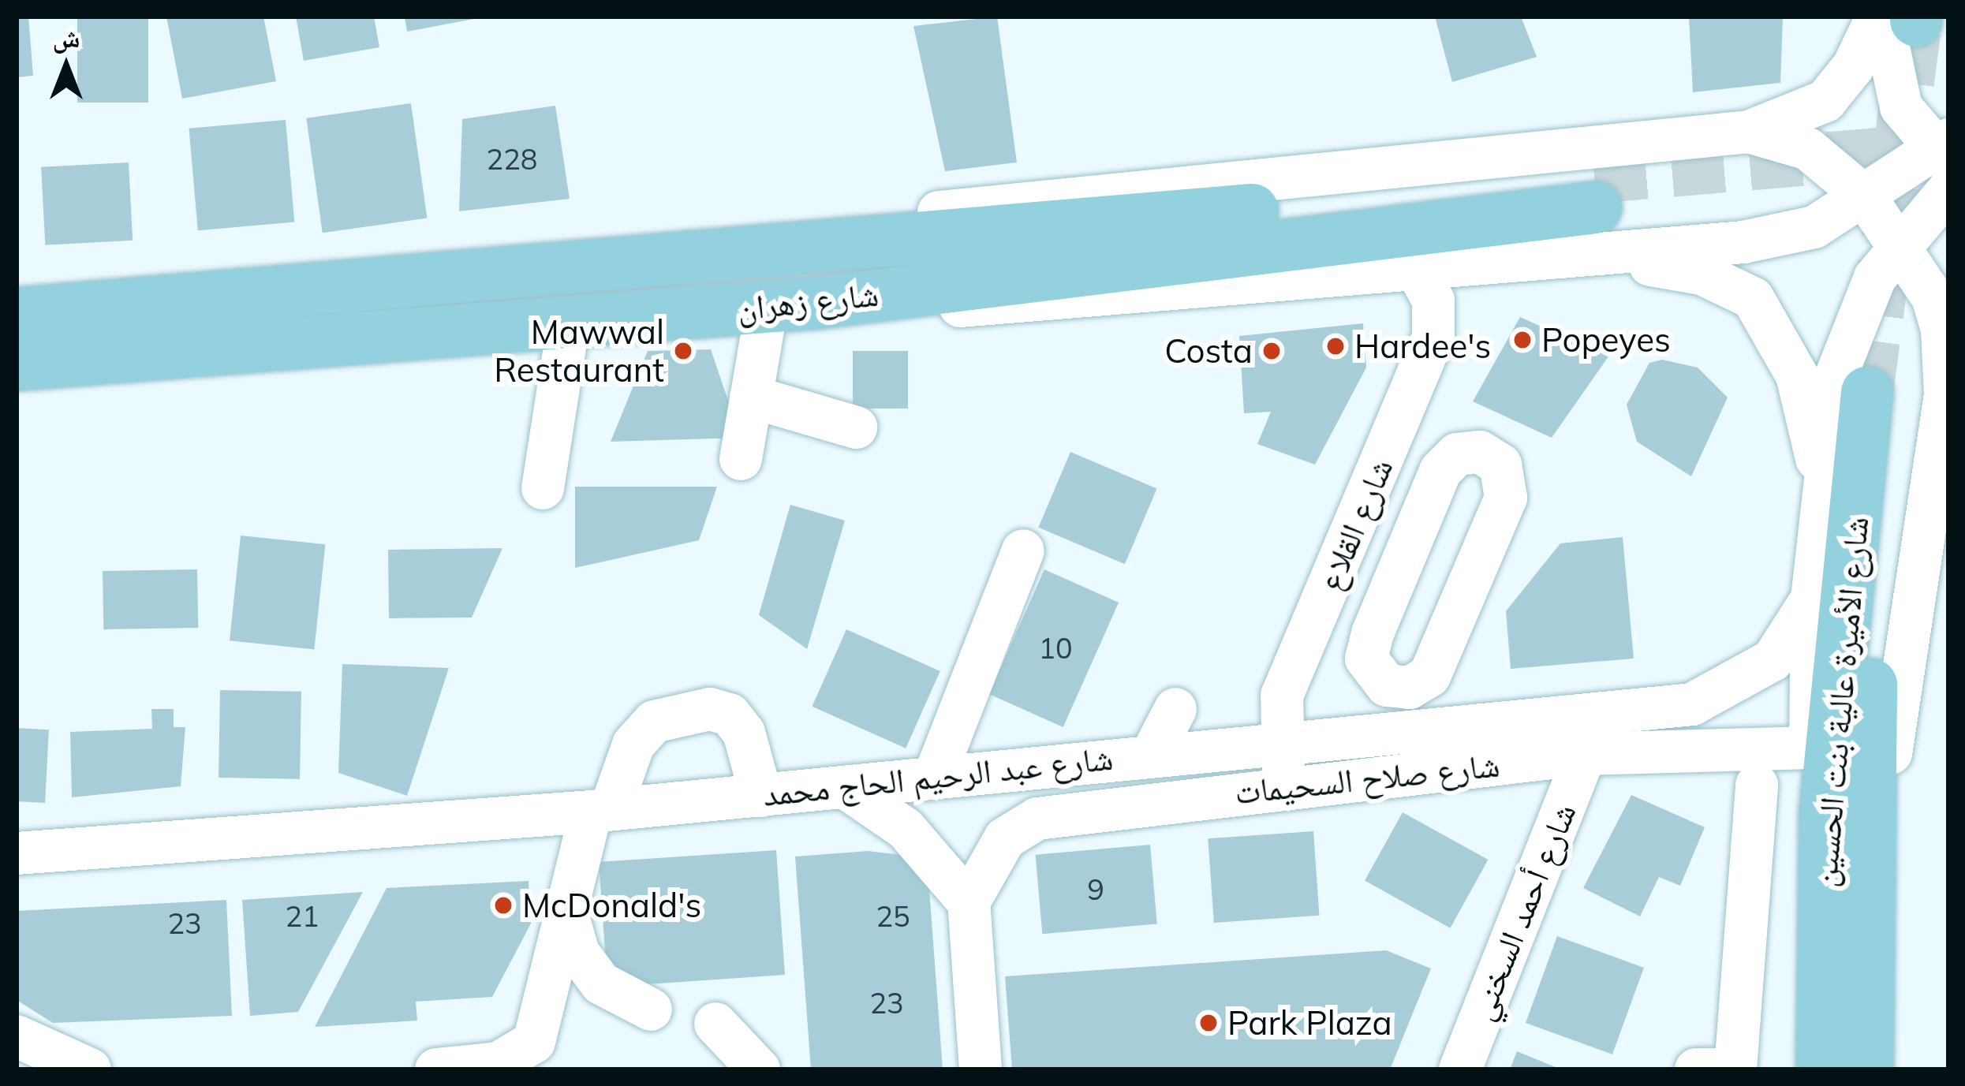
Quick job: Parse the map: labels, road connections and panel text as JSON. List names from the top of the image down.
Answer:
{
  "streets": {
    "main road": ["شارع زهران", "شارع الأميرة عالية بنت الحسين"],
    "street": [
      "شارع القلاع",
      "شارع عبد الرحيم الحاج محمد",
      "شارع صلاح السحيمات",
      "شارع أحمد السخني"
    ]
  },
  "crossings": [
    ["شارع القلاع", "شارع عبد الرحيم الحاج محمد"],
    ["شارع القلاع", "شارع صلاح السحيمات"],
    ["شارع صلاح السحيمات", "شارع أحمد السخني"]
  ],
  "places": [
    "Popeyes",
    "Hardee's",
    "Mawwal Restaurant",
    "Costa",
    "McDonald's",
    "Park Plaza"
  ],
  "house_numbers": [
    "228",
    "10",
    "9",
    "21",
    "25",
    "23",
    "23"
  ],
  "north": "top"
}
